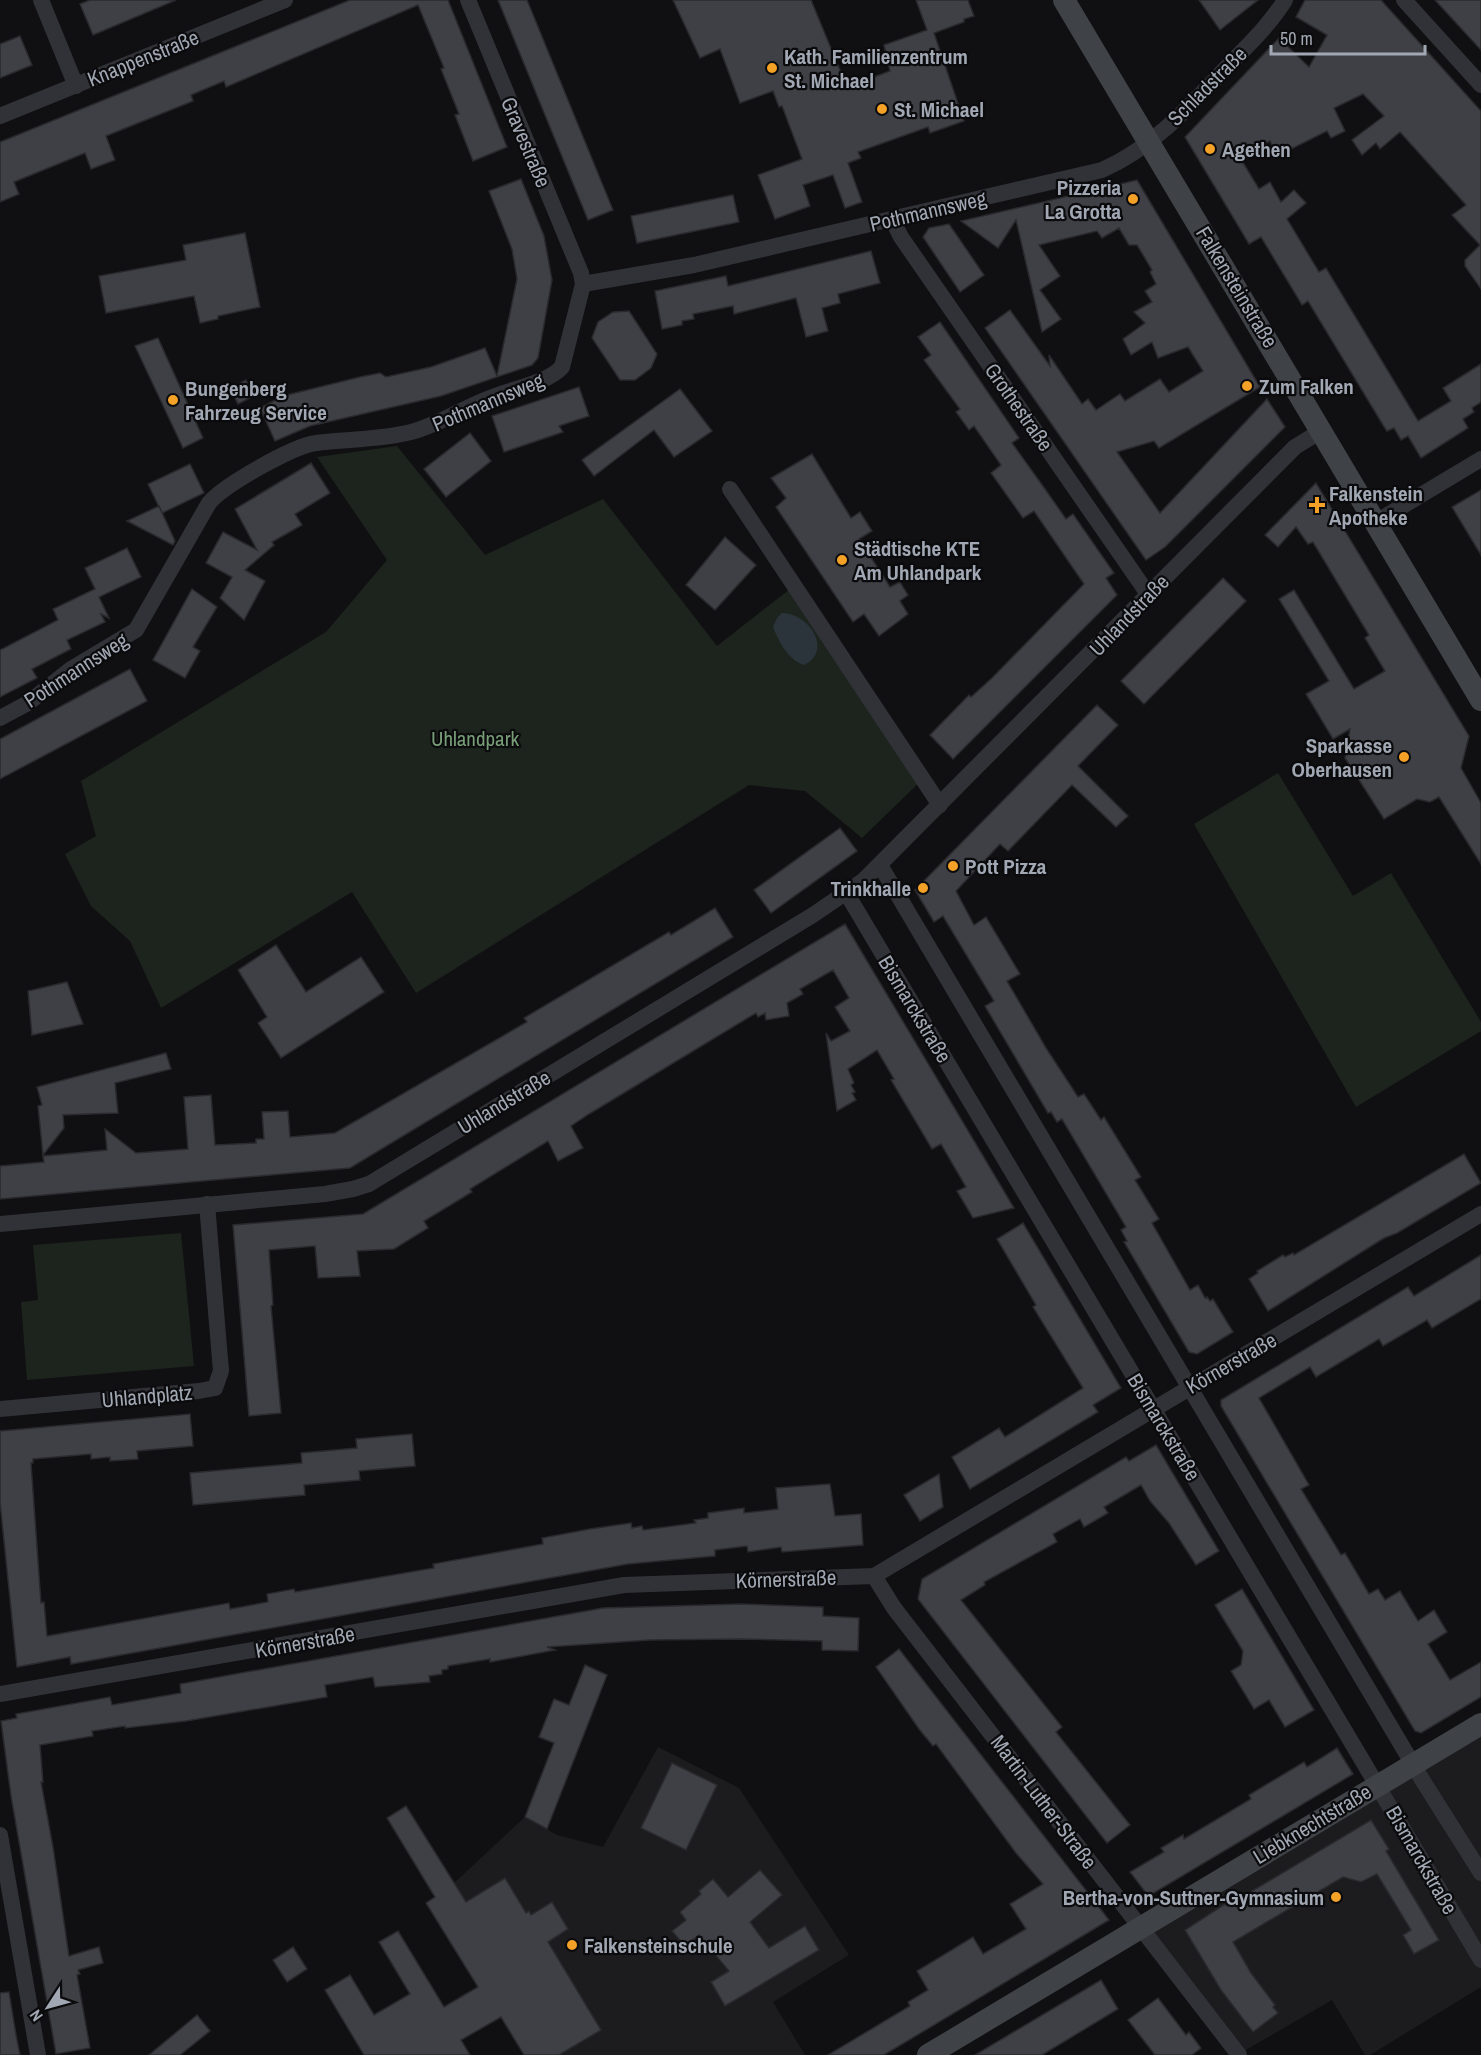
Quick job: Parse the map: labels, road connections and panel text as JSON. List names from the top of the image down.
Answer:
{
  "streets": {
    "street": [
      "Knappenstraße",
      "Schladstraße",
      "Gravestraße",
      "Pothmannsweg",
      "Falkensteinstraße",
      "Grothestraße",
      "Uhlandstraße",
      "Bismarckstraße",
      "Körnerstraße",
      "Uhlandplatz",
      "Martin-Luther-Straße",
      "Liebknechtstraße"
    ]
  },
  "crossings": [
    ["Schladstraße", "Pothmannsweg"],
    ["Schladstraße", "Falkensteinstraße"],
    ["Gravestraße", "Pothmannsweg"],
    ["Pothmannsweg", "Falkensteinstraße"],
    ["Pothmannsweg", "Grothestraße"],
    ["Falkensteinstraße", "Uhlandstraße"],
    ["Grothestraße", "Uhlandstraße"],
    ["Uhlandstraße", "Bismarckstraße"],
    ["Uhlandstraße", "Uhlandplatz"],
    ["Bismarckstraße", "Körnerstraße"],
    ["Bismarckstraße", "Liebknechtstraße"],
    ["Körnerstraße", "Martin-Luther-Straße"],
    ["Martin-Luther-Straße", "Liebknechtstraße"]
  ],
  "parks": ["Uhlandpark"],
  "places": {
    "other": [
      "Kath. Familienzentrum St. Michael",
      "St. Michael",
      "Agethen",
      "Pizzeria La Grotta",
      "Zum Falken",
      "Bungenberg Fahrzeug Service",
      "Städtische KTE Am Uhlandpark",
      "Sparkasse Oberhausen",
      "Pott Pizza",
      "Trinkhalle",
      "Bertha-von-Suttner-Gymnasium",
      "Falkensteinschule"
    ],
    "health": ["Falkenstein Apotheke"]
  },
  "scale_bar": "50 m",
  "north": "bottom left"
}
